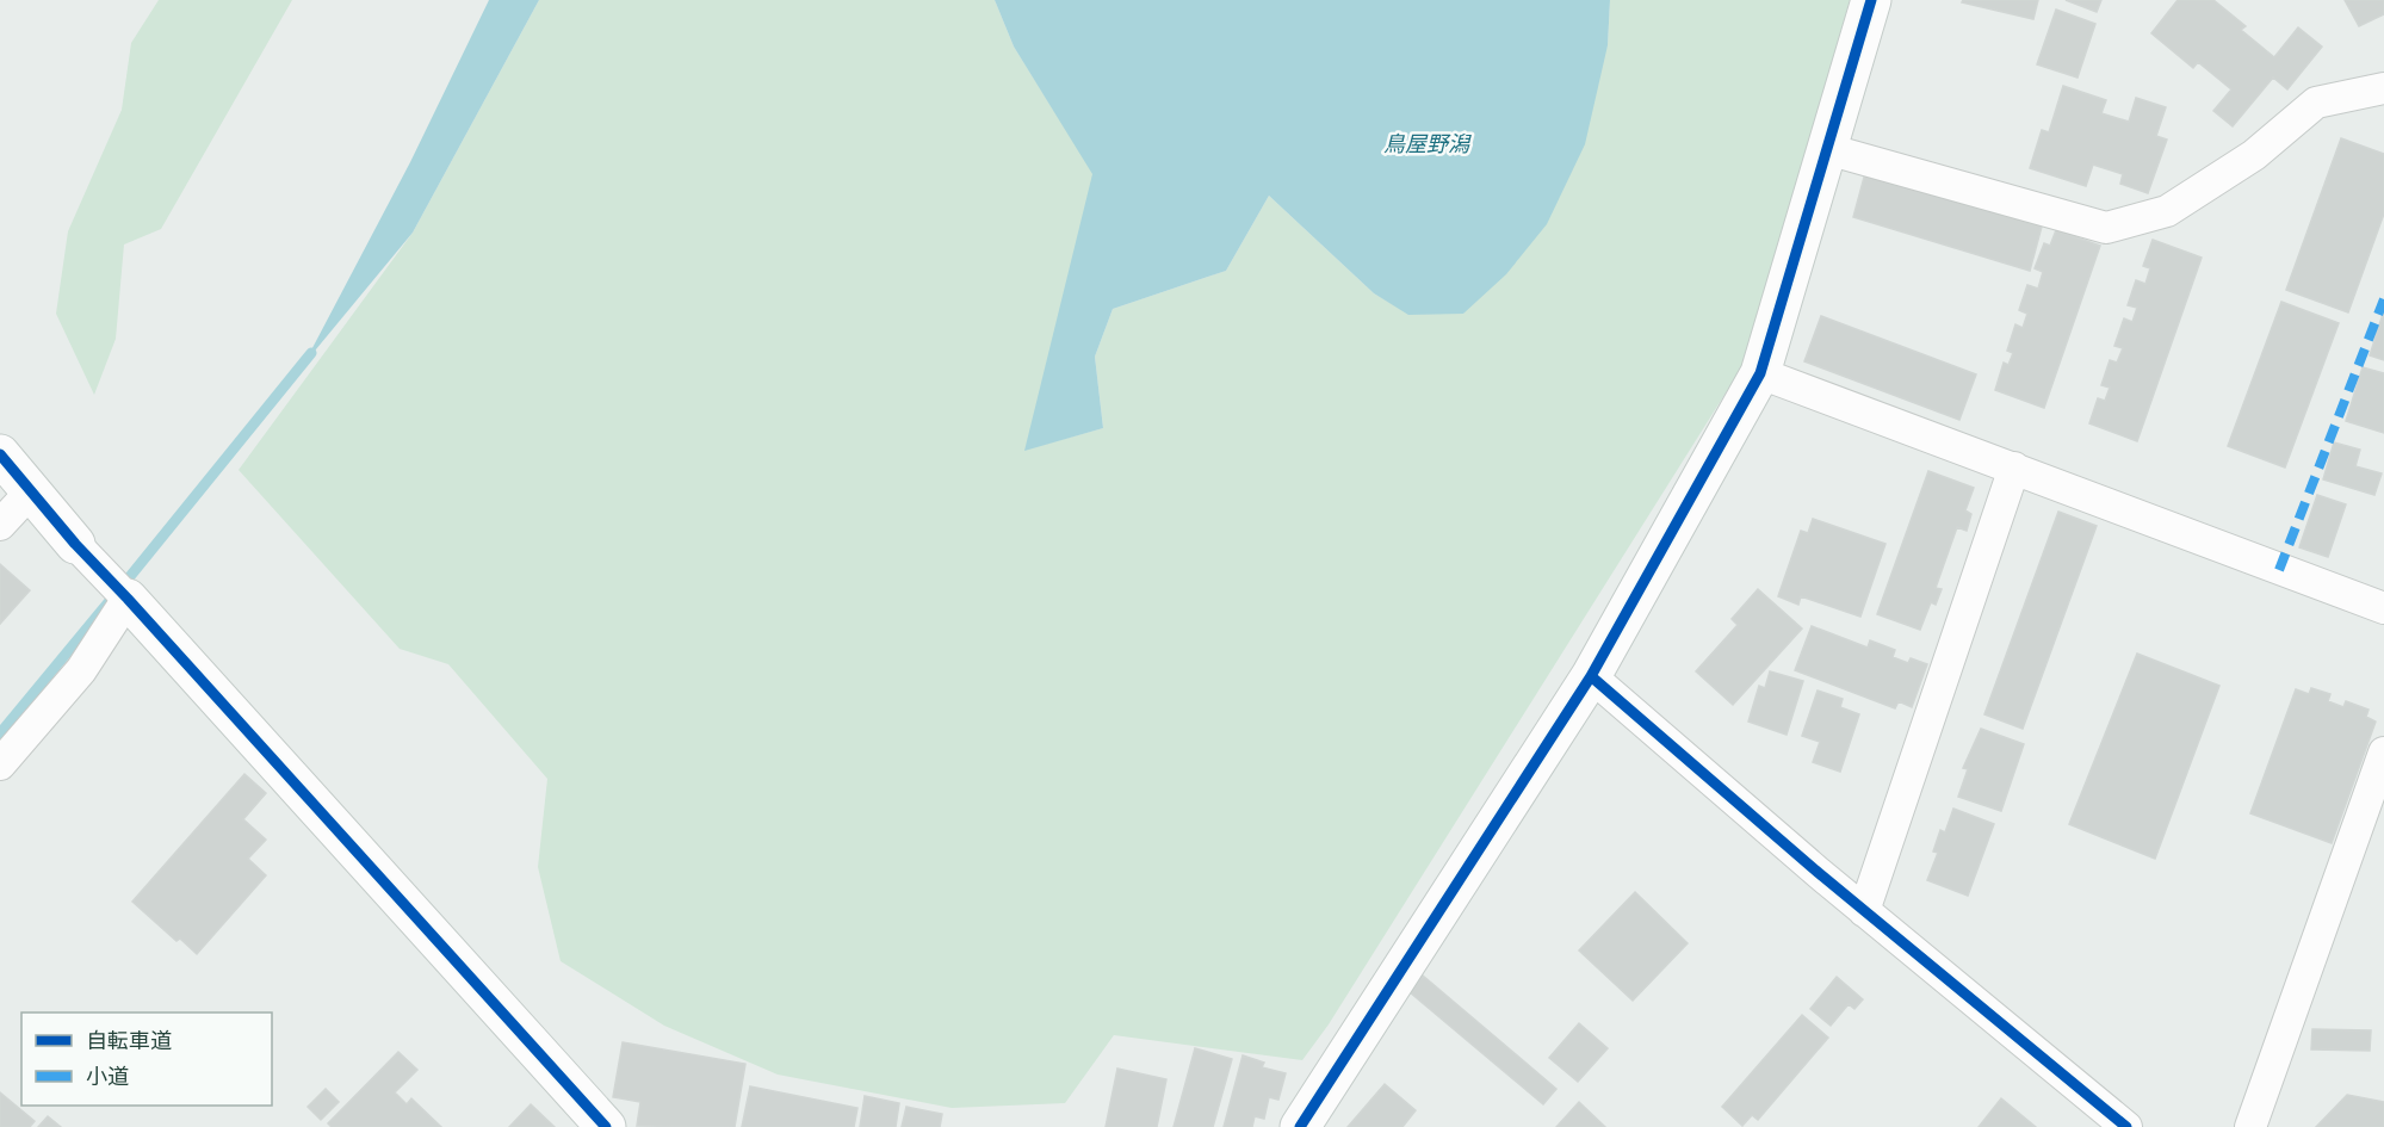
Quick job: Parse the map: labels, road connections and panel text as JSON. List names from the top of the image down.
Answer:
{
  "water": ["鳥屋野潟"],
  "legend": ["自転車道", "小道"]
}
